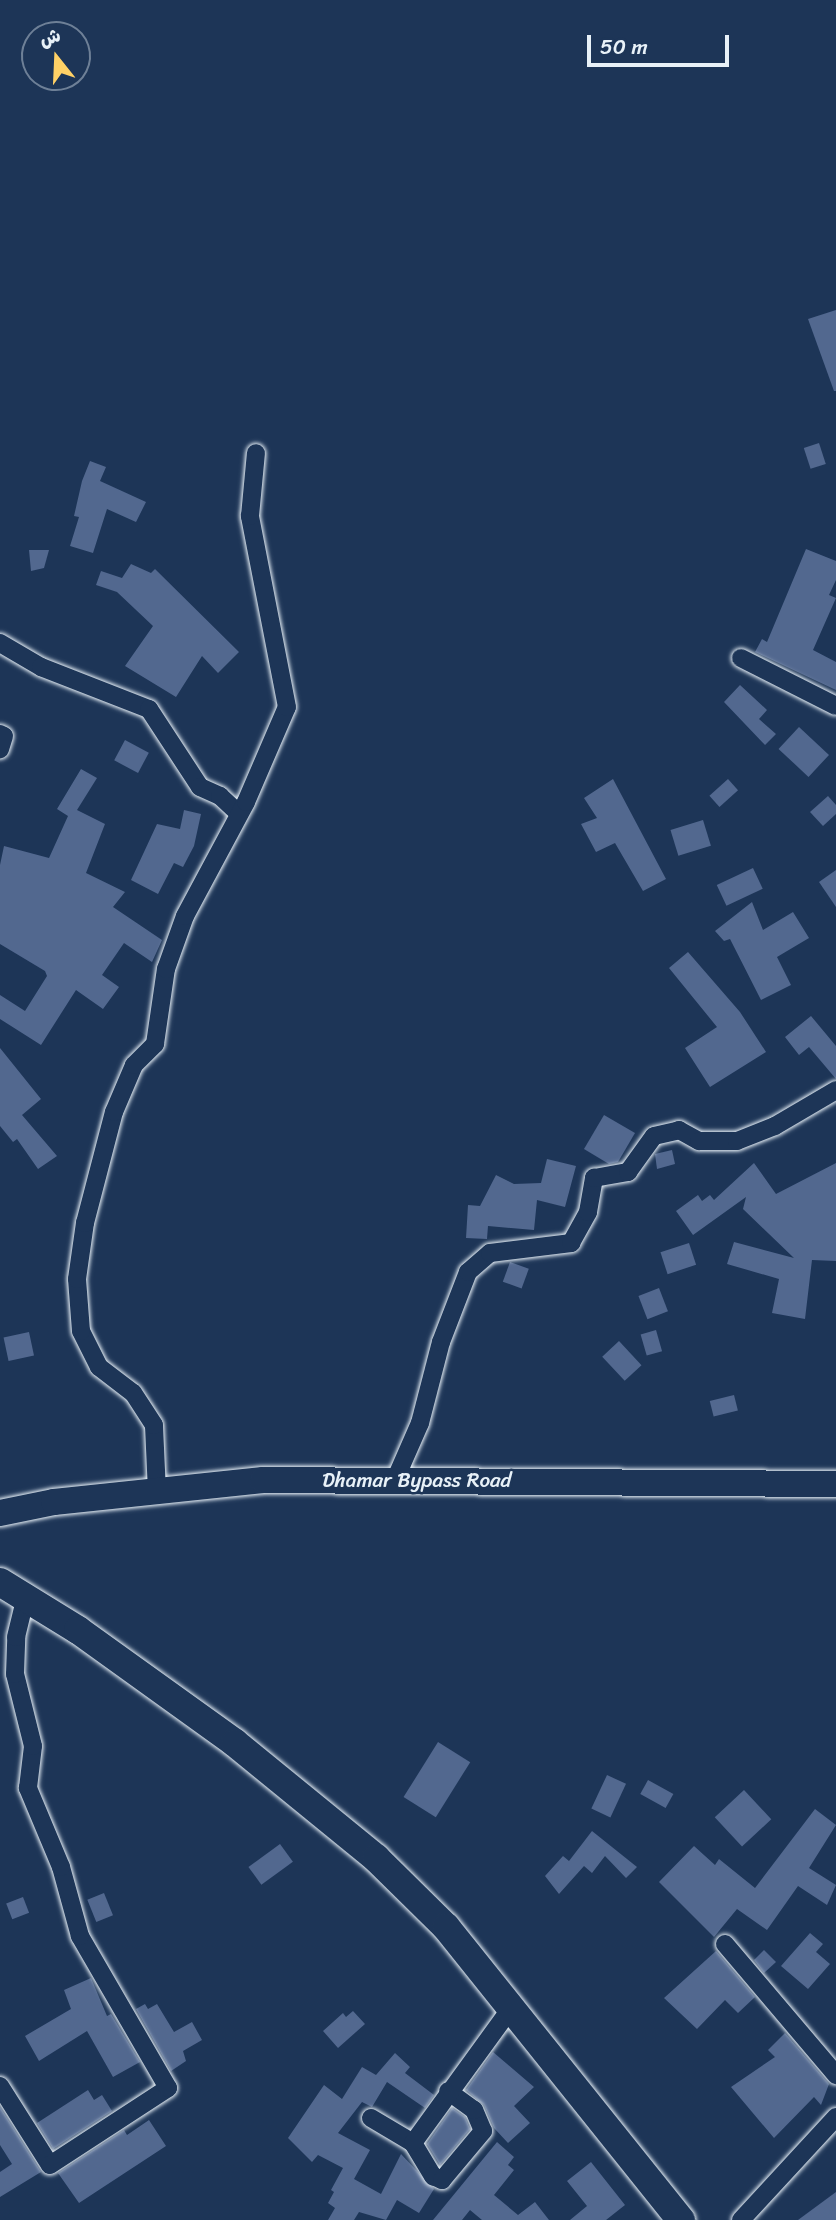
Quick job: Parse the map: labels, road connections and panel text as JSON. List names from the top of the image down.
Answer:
{
  "streets": {
    "main road": ["Dhamar Bypass Road"]
  },
  "scale_bar": "50 m",
  "north": "top"
}
